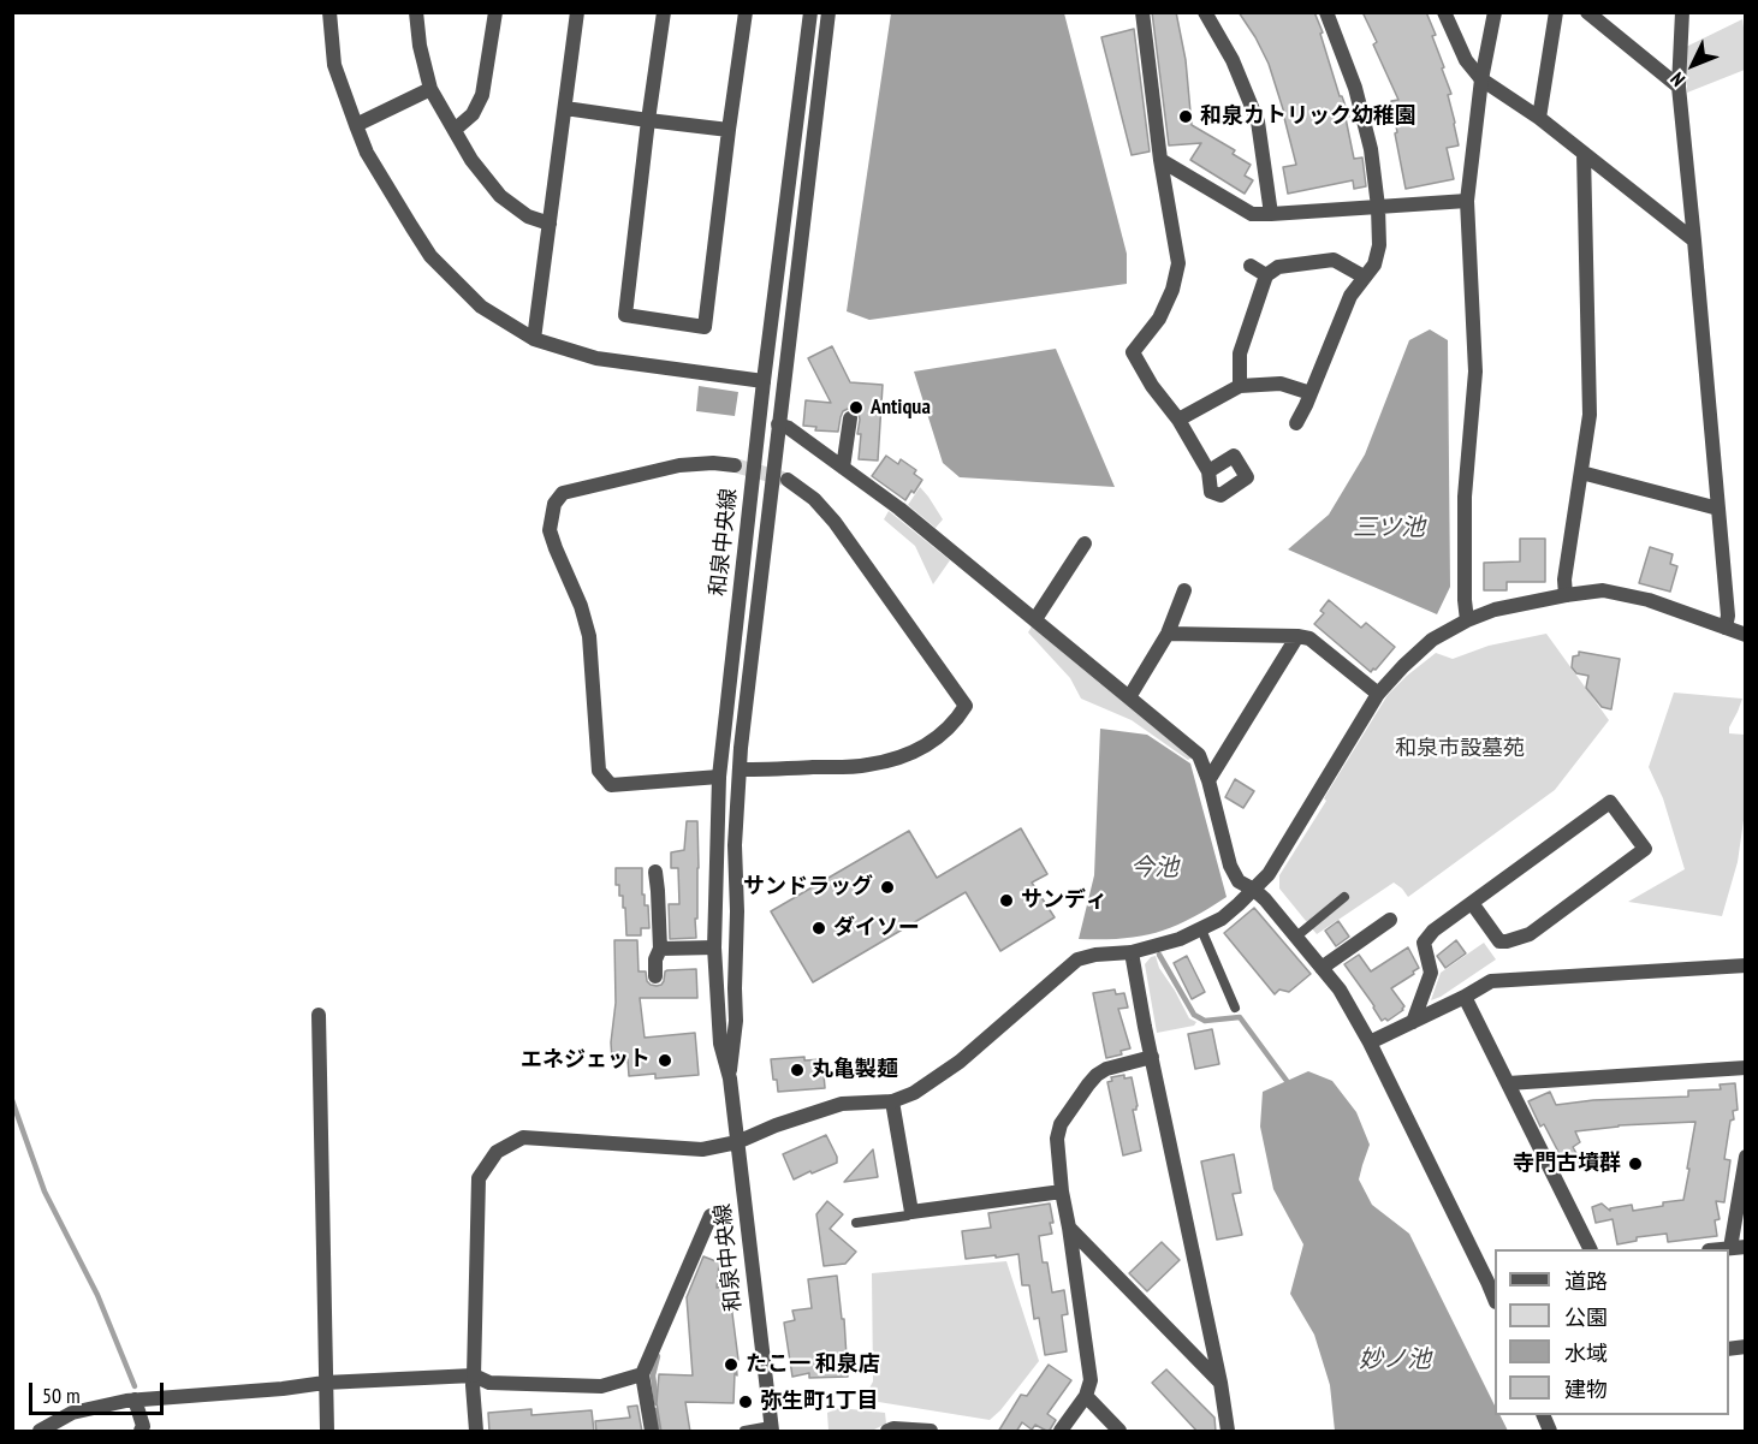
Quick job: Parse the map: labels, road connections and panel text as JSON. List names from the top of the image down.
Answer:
{
  "streets": {
    "street": ["和泉中央線"]
  },
  "water": ["三ツ池", "今池", "妙ノ池"],
  "parks": ["和泉市設墓苑"],
  "places": [
    "和泉カトリック幼稚園",
    "Antiqua",
    "サンドラッグ",
    "サンディ",
    "ダイソー",
    "エネジェット",
    "丸亀製麺",
    "寺門古墳群",
    "たこ一 和泉店",
    "弥生町1丁目"
  ],
  "legend": [
    "道路",
    "公園",
    "水域",
    "建物"
  ],
  "scale_bar": "50 m",
  "north": "bottom left"
}
